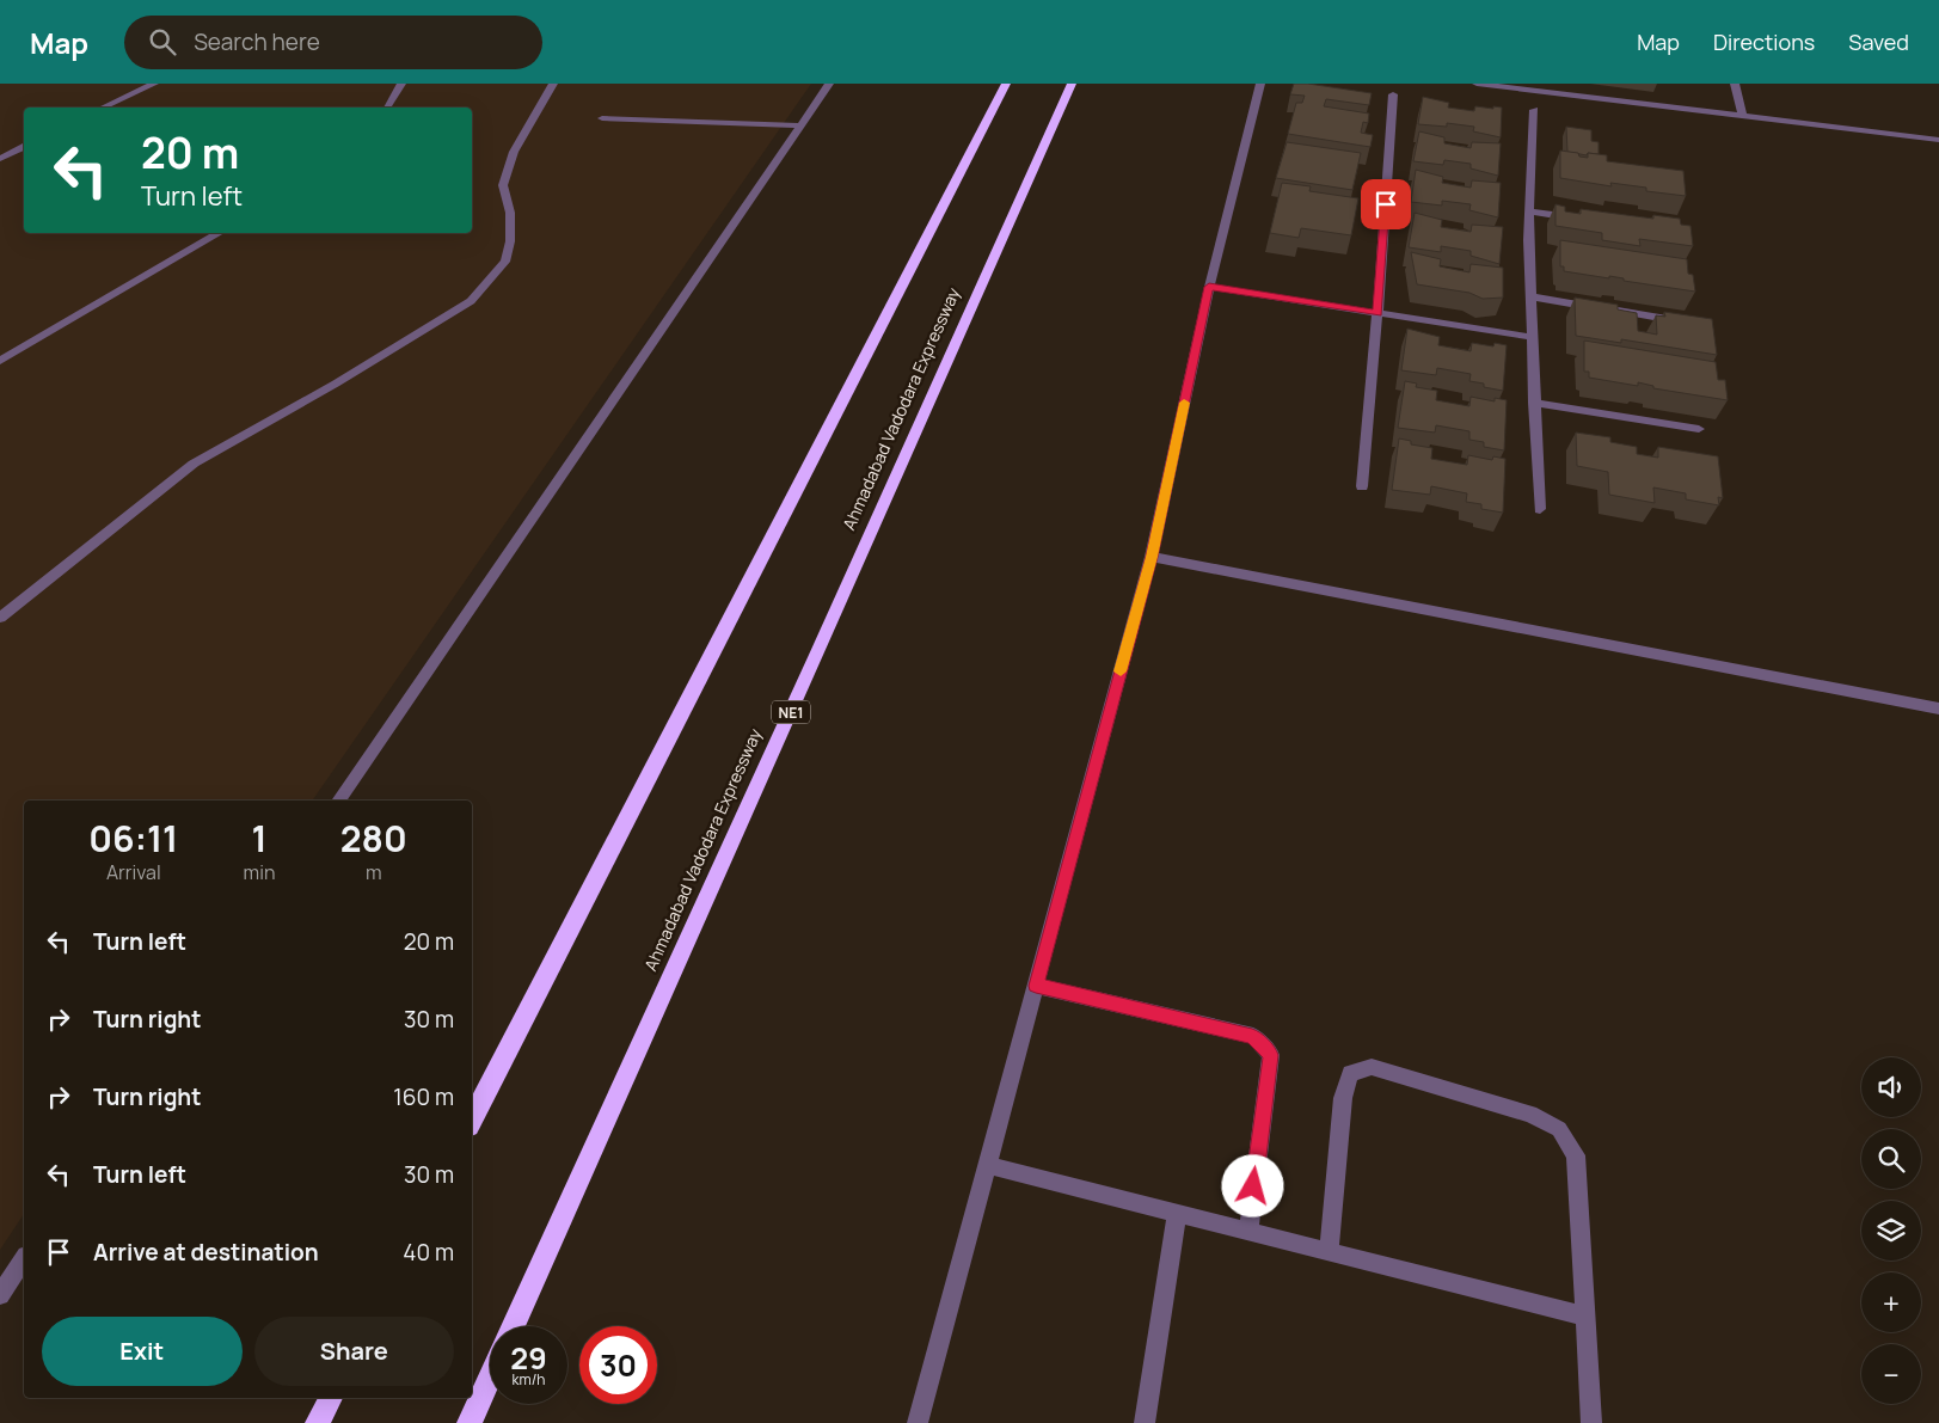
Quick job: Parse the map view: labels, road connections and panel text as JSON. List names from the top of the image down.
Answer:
{
  "streets": {
    "highway": ["Ahmadabad Vadodara Expressway", "NE1"]
  },
  "page": {
    "header": "Map",
    "search": "Search here",
    "nav": ["Map", "Directions", "Saved"],
    "turn": ["20 m", "Turn left"],
    "eta": [
      "06:11",
      "Arrival",
      "1",
      "min",
      "280",
      "m"
    ],
    "list": [
      {
        "name": "Turn left",
        "value": "20 m"
      },
      {
        "name": "Turn right",
        "value": "30 m"
      },
      {
        "name": "Turn right",
        "value": "160 m"
      },
      {
        "name": "Turn left",
        "value": "30 m"
      },
      {
        "name": "Arrive at destination",
        "value": "40 m"
      }
    ],
    "map_buttons": ["+", "−"],
    "buttons": ["Exit", "Share"],
    "speed": "29 km/h",
    "limit": "30"
  }
}
